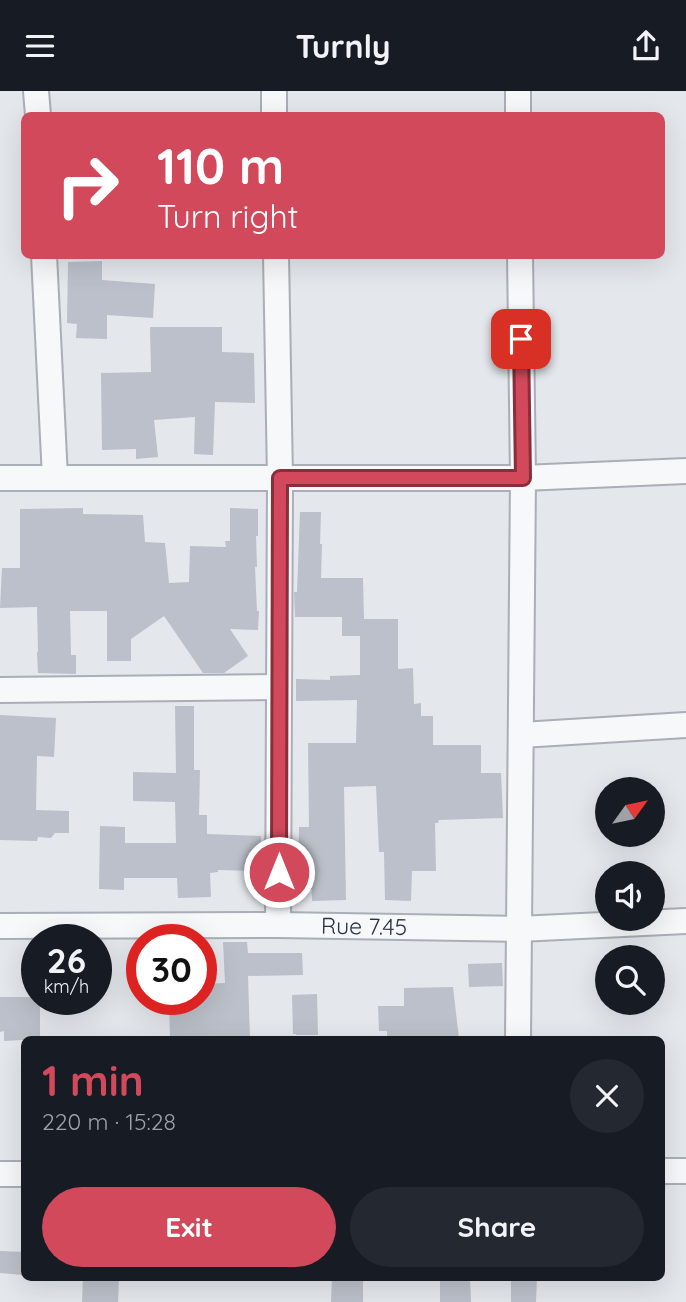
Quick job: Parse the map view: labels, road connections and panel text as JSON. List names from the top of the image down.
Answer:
{
  "streets": {
    "street": ["Rue 7.45"]
  },
  "north": "top right",
  "page": {
    "header": "Turnly",
    "turn": ["110 m", "Turn right"],
    "speed": "26 km/h",
    "limit": "30",
    "heading": ["1 min", "220 m · 15:28"],
    "buttons": ["Exit", "Share"]
  }
}
